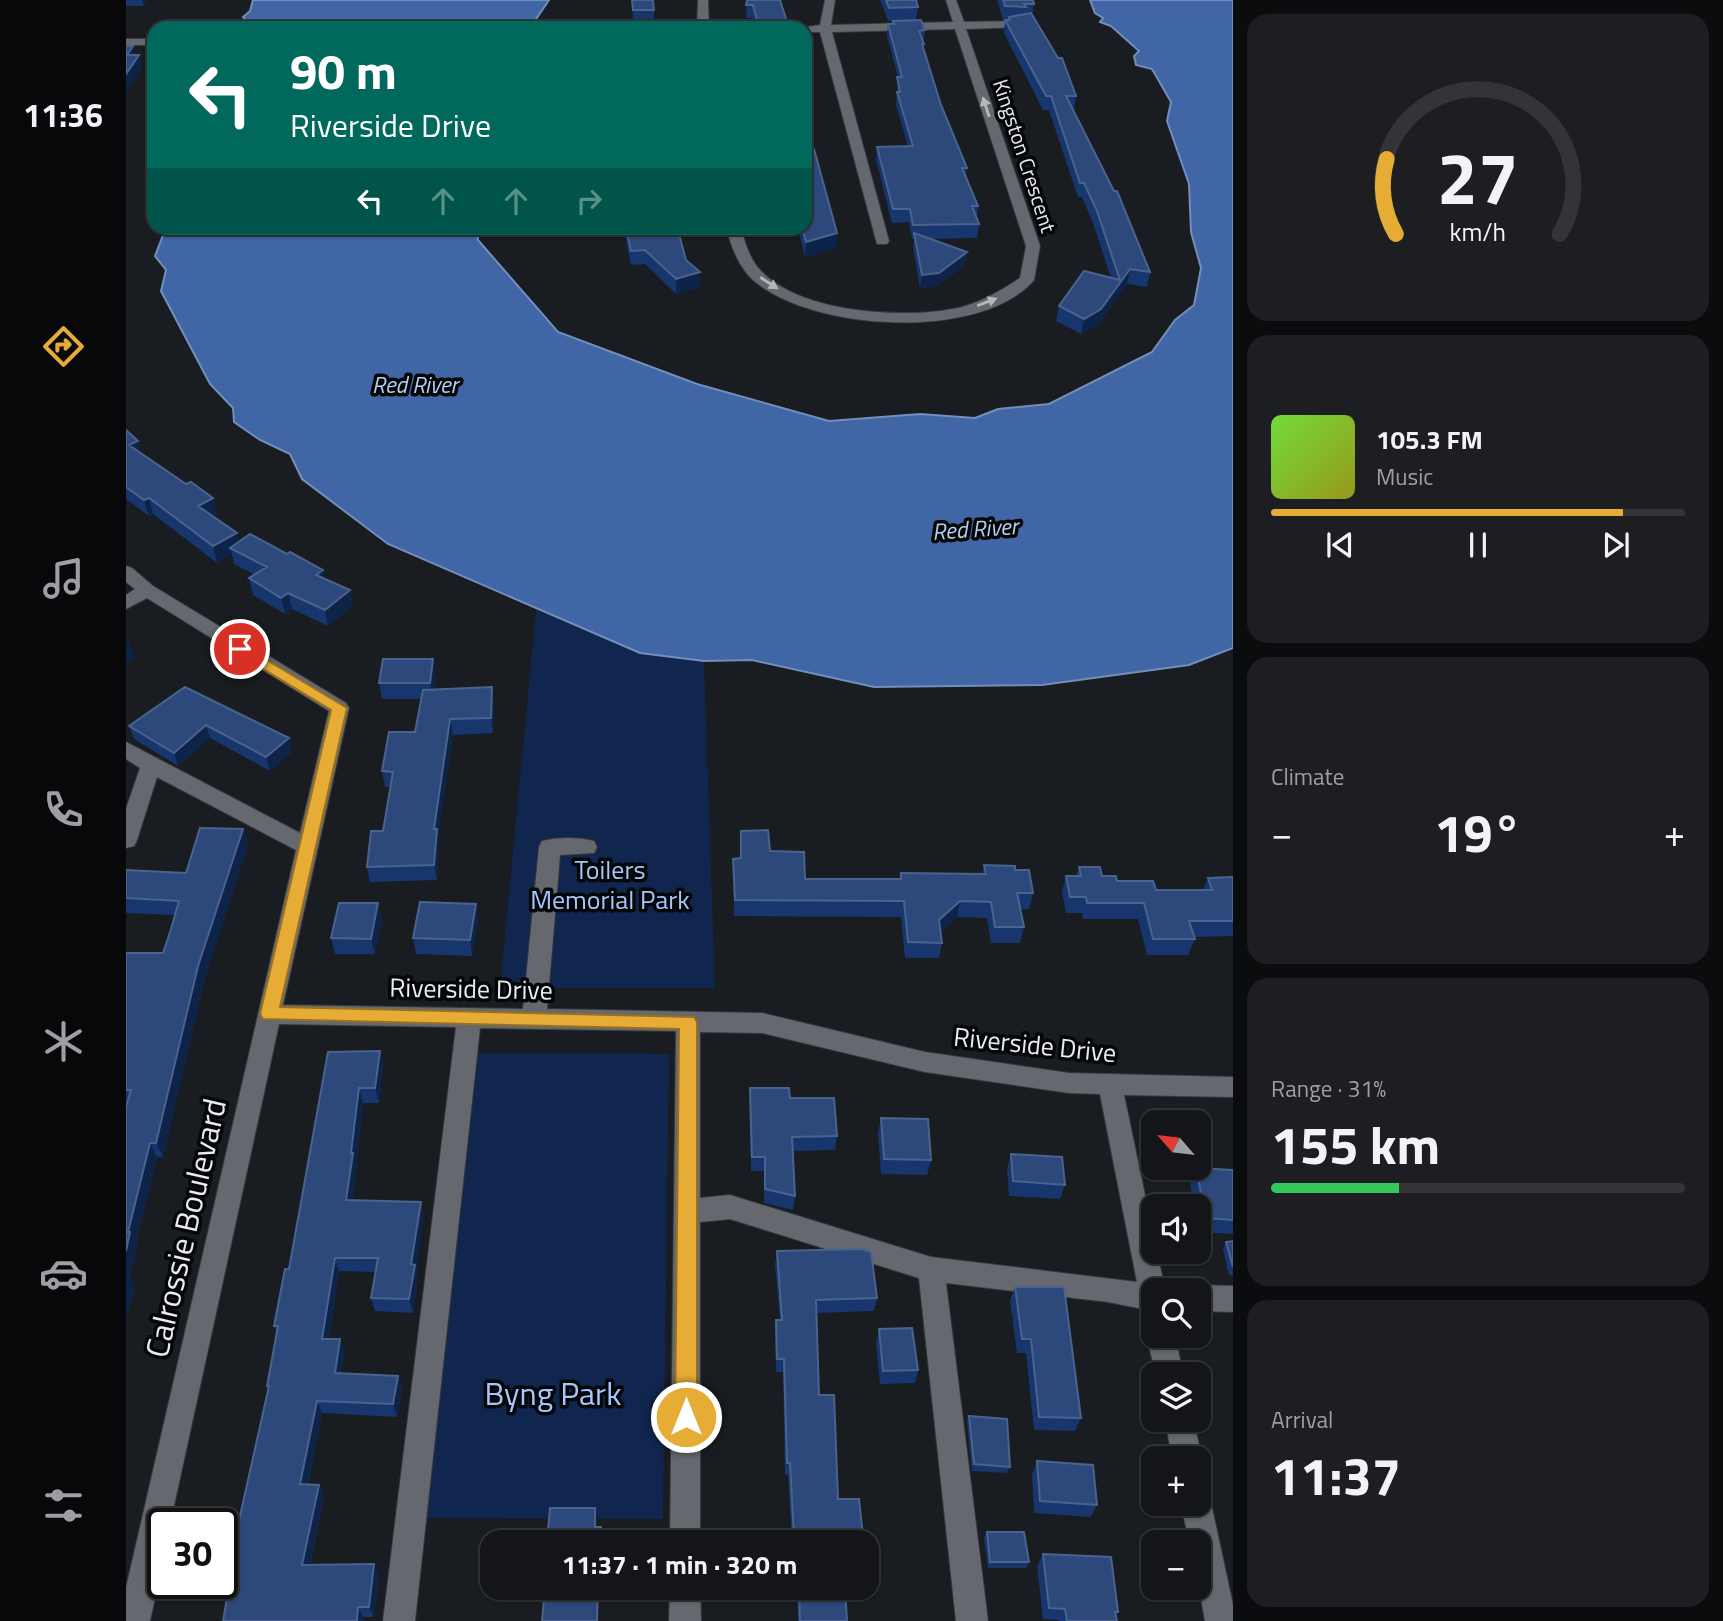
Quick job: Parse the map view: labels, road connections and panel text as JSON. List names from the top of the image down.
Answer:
{
  "streets": {
    "street": ["Kingston Crescent", "Riverside Drive", "Calrossie Boulevard"]
  },
  "crossings": [
    ["Riverside Drive", "Calrossie Boulevard"]
  ],
  "water": ["Red River"],
  "parks": ["Toilers Memorial Park", "Byng Park"],
  "north": "top left",
  "page": {
    "tabs": "11:36",
    "turn": ["90 m", "Riverside Drive"],
    "song": ["105.3 FM", "Music"],
    "tile": [
      "Climate",
      ["Range · 31%", "155 km"],
      ["Arrival", "11:37"]
    ],
    "heat": ["−", "19°", "+"],
    "map_buttons": ["+", "−"],
    "limit": "30",
    "trip": "11:37 · 1 min · 320 m",
    "gauge": ["27", "km/h"]
  }
}
